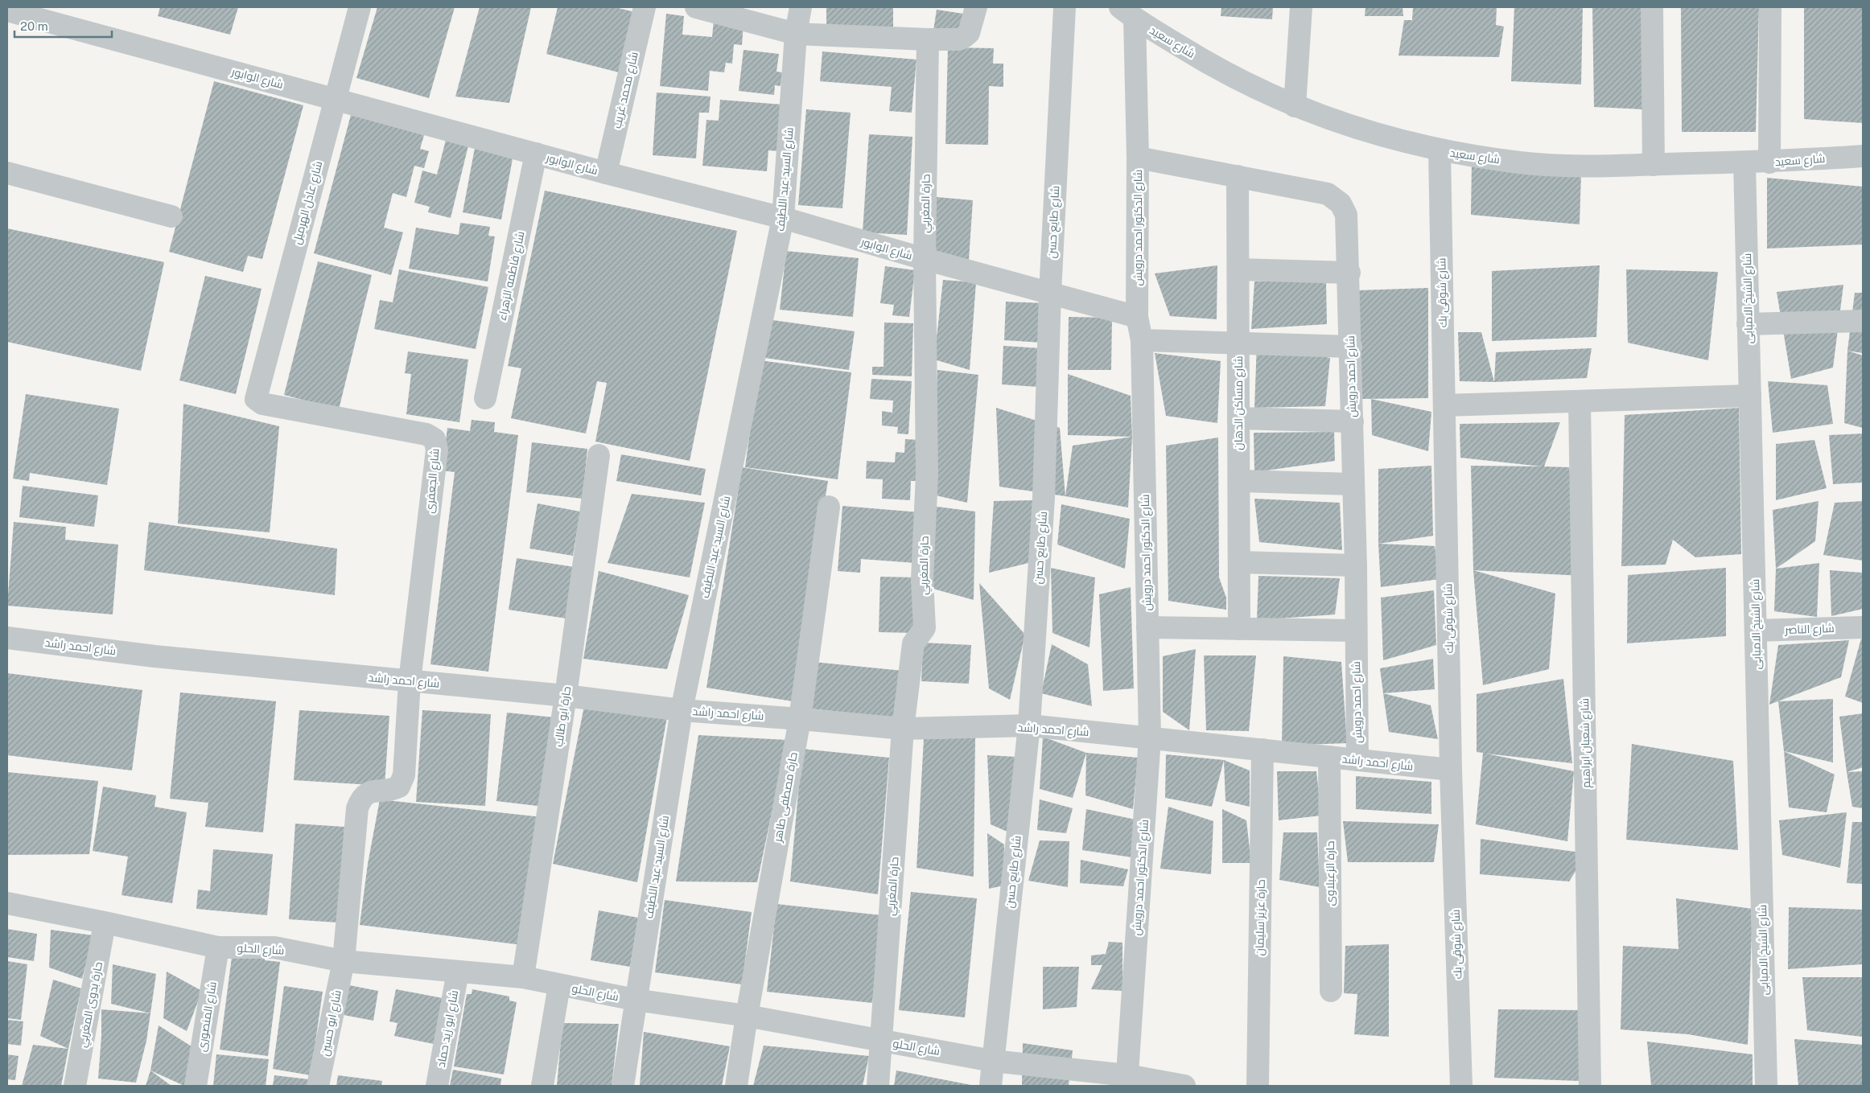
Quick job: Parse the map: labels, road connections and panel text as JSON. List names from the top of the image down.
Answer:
{
  "streets": {
    "street": [
      "شارع سعيد",
      "شارع الوابور",
      "شارع محمد غريب",
      "شارع السيد عبد اللطيف",
      "شارع عادل الهرميل",
      "حارة المغربي",
      "شارع طايع حسن",
      "شارع الدكتور احمد درويش",
      "شارع فاطمه الزهراء",
      "شارع شوقى بك",
      "شارع الشيخ الامبابى",
      "شارع احمد درويش",
      "شارع مساكن الدهان",
      "شارع الجعفرى",
      "شارع الناصر",
      "شارع احمد راشد",
      "حارة ابو طالب",
      "شارع شعبان ابراهيم",
      "حارة مصطفى طاهر",
      "حارة الزعبلاوى",
      "حارة عزيز سليمان",
      "شارع الحلو",
      "حارة بدوى المغربي",
      "شارع المنصورى",
      "شارع ابو حسين",
      "شارع ابو زيد حماد"
    ]
  },
  "crossings": [
    ["شارع سعيد", "شارع الدكتور احمد درويش"],
    ["شارع سعيد", "شارع شوقى بك"],
    ["شارع سعيد", "شارع الشيخ الامبابى"],
    ["شارع الوابور", "شارع محمد غريب"],
    ["شارع الوابور", "شارع السيد عبد اللطيف"],
    ["شارع الوابور", "شارع عادل الهرميل"],
    ["شارع الوابور", "حارة المغربي"],
    ["شارع الوابور", "شارع طايع حسن"],
    ["شارع الوابور", "شارع الدكتور احمد درويش"],
    ["شارع الوابور", "شارع فاطمه الزهراء"],
    ["شارع السيد عبد اللطيف", "شارع احمد راشد"],
    ["شارع السيد عبد اللطيف", "شارع الحلو"],
    ["شارع عادل الهرميل", "شارع الجعفرى"],
    ["حارة المغربي", "شارع احمد راشد"],
    ["حارة المغربي", "شارع الحلو"],
    ["شارع طايع حسن", "شارع احمد راشد"],
    ["شارع طايع حسن", "شارع الحلو"],
    ["شارع الدكتور احمد درويش", "شارع احمد درويش"],
    ["شارع الدكتور احمد درويش", "شارع احمد راشد"],
    ["شارع الدكتور احمد درويش", "شارع الحلو"],
    ["شارع شوقى بك", "شارع احمد راشد"],
    ["شارع الشيخ الامبابى", "شارع الناصر"],
    ["شارع احمد درويش", "شارع مساكن الدهان"],
    ["شارع احمد درويش", "شارع احمد راشد"],
    ["شارع الجعفرى", "شارع احمد راشد"],
    ["شارع الجعفرى", "شارع الحلو"],
    ["شارع الجعفرى", "شارع ابو حسين"],
    ["شارع احمد راشد", "حارة ابو طالب"],
    ["شارع احمد راشد", "حارة مصطفى طاهر"],
    ["شارع احمد راشد", "حارة الزعبلاوى"],
    ["شارع احمد راشد", "حارة عزيز سليمان"],
    ["حارة ابو طالب", "شارع الحلو"],
    ["حارة مصطفى طاهر", "شارع الحلو"],
    ["شارع الحلو", "حارة بدوى المغربي"],
    ["شارع الحلو", "شارع المنصورى"],
    ["شارع الحلو", "شارع ابو حسين"],
    ["شارع الحلو", "شارع ابو زيد حماد"]
  ],
  "scale_bar": "20 m"
}
